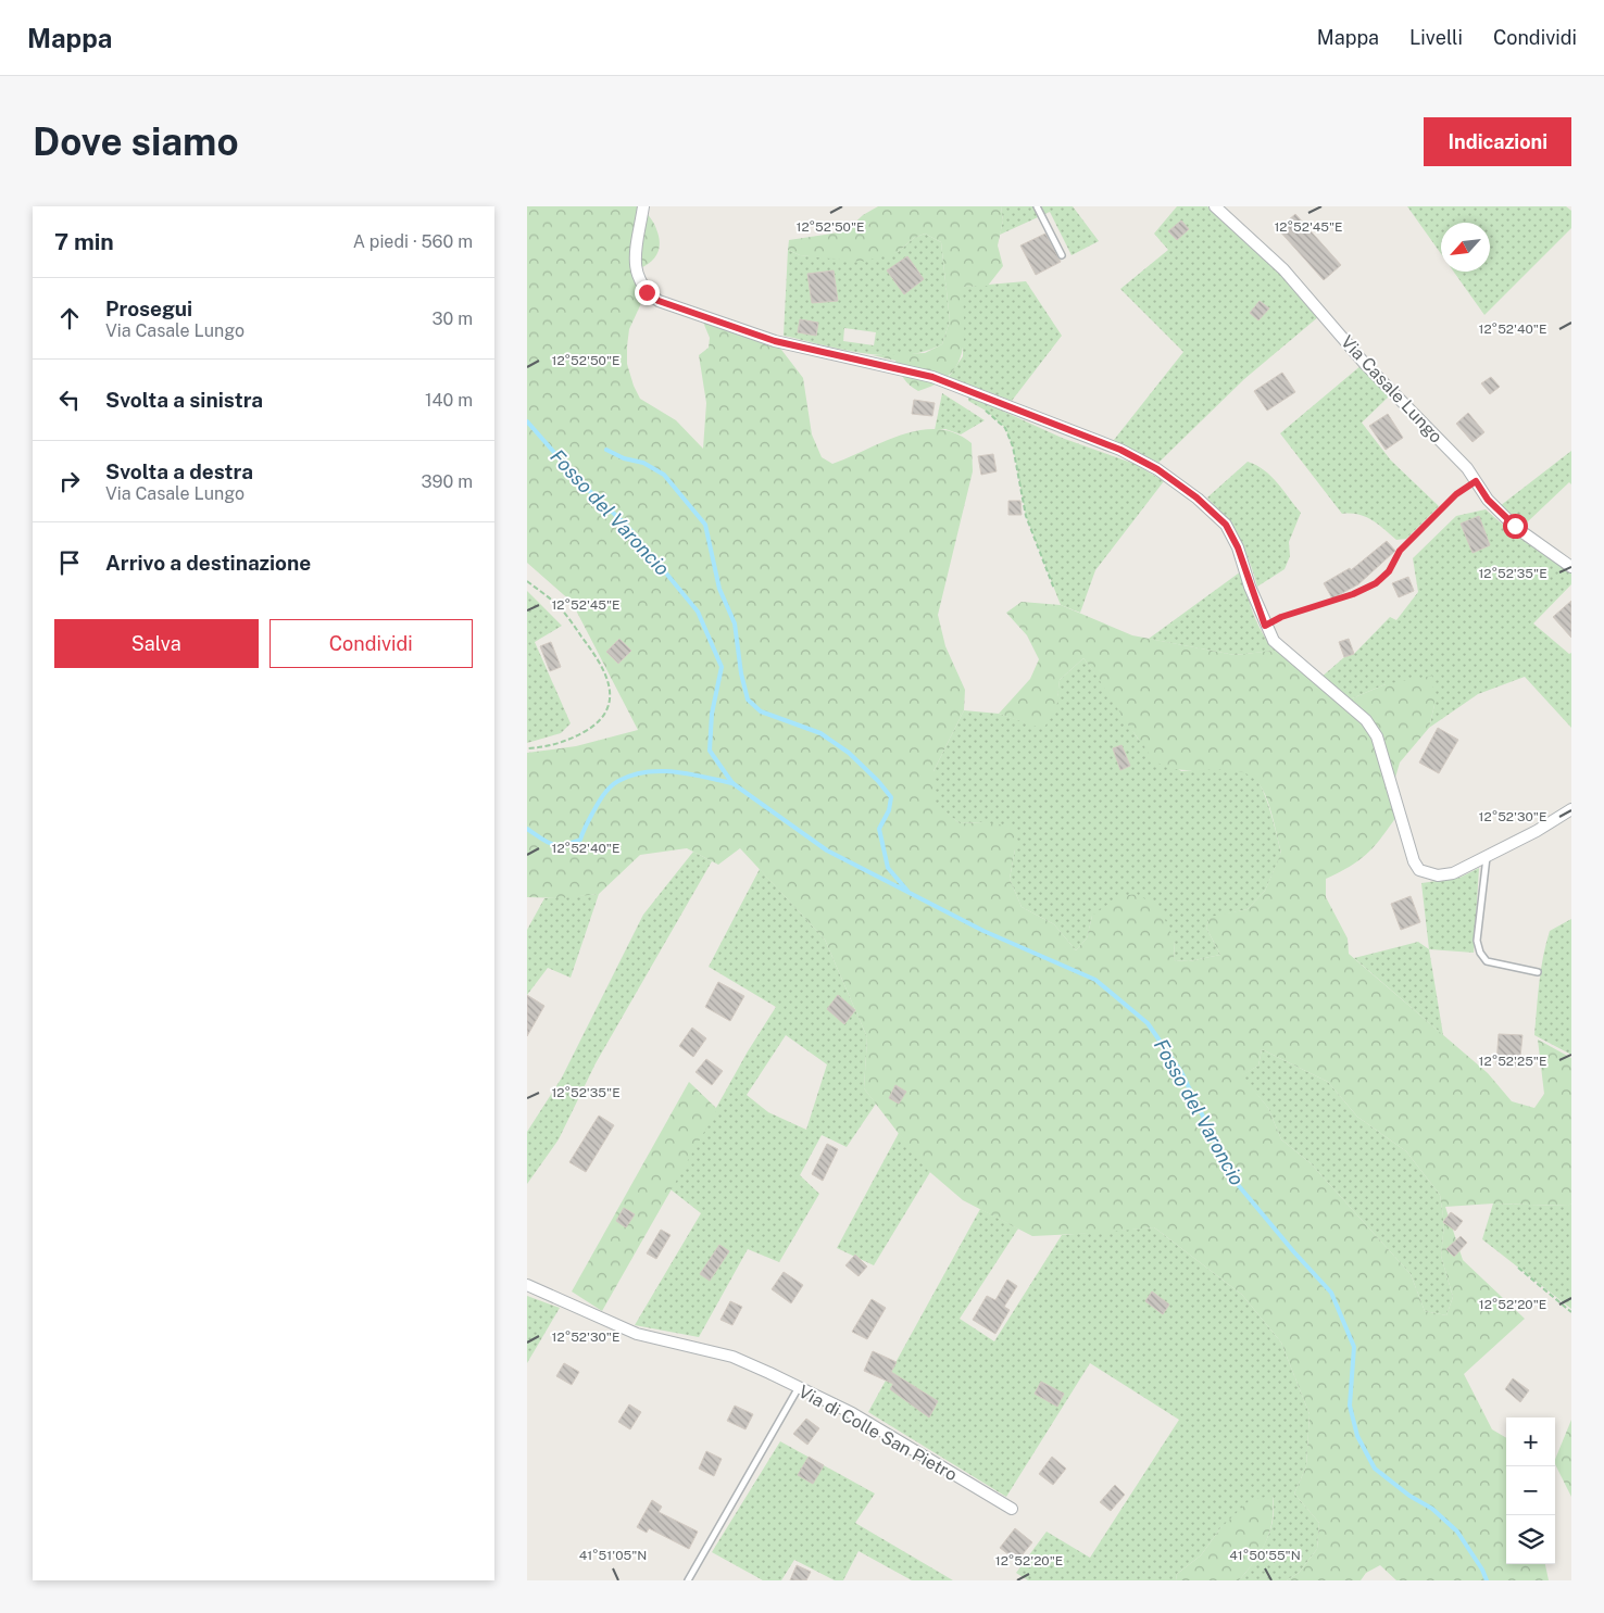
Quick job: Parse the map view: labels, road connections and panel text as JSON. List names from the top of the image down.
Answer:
{
  "streets": {
    "street": ["Via Casale Lungo", "Via di Colle San Pietro"]
  },
  "water": ["Fosso del Varoncio"],
  "north": "bottom left",
  "page": {
    "header": "Mappa",
    "nav": ["Mappa", "Livelli", "Condividi"],
    "buttons": [
      "Indicazioni",
      ["Salva", "Condividi"]
    ],
    "title": "Dove siamo",
    "heading": ["7 min", "A piedi · 560 m"],
    "list": [
      ["Prosegui", "Via Casale Lungo", "30 m"],
      ["Svolta a sinistra", "140 m"],
      ["Svolta a destra", "Via Casale Lungo", "390 m"],
      "Arrivo a destinazione"
    ],
    "map_buttons": ["+", "−"]
  },
  "coordinates": [
    "12°52'50\"E",
    "12°52'45\"E",
    "12°52'40\"E",
    "12°52'35\"E",
    "12°52'30\"E",
    "12°52'25\"E",
    "12°52'20\"E",
    "41°51'05\"N",
    "41°50'55\"N"
  ]
}
